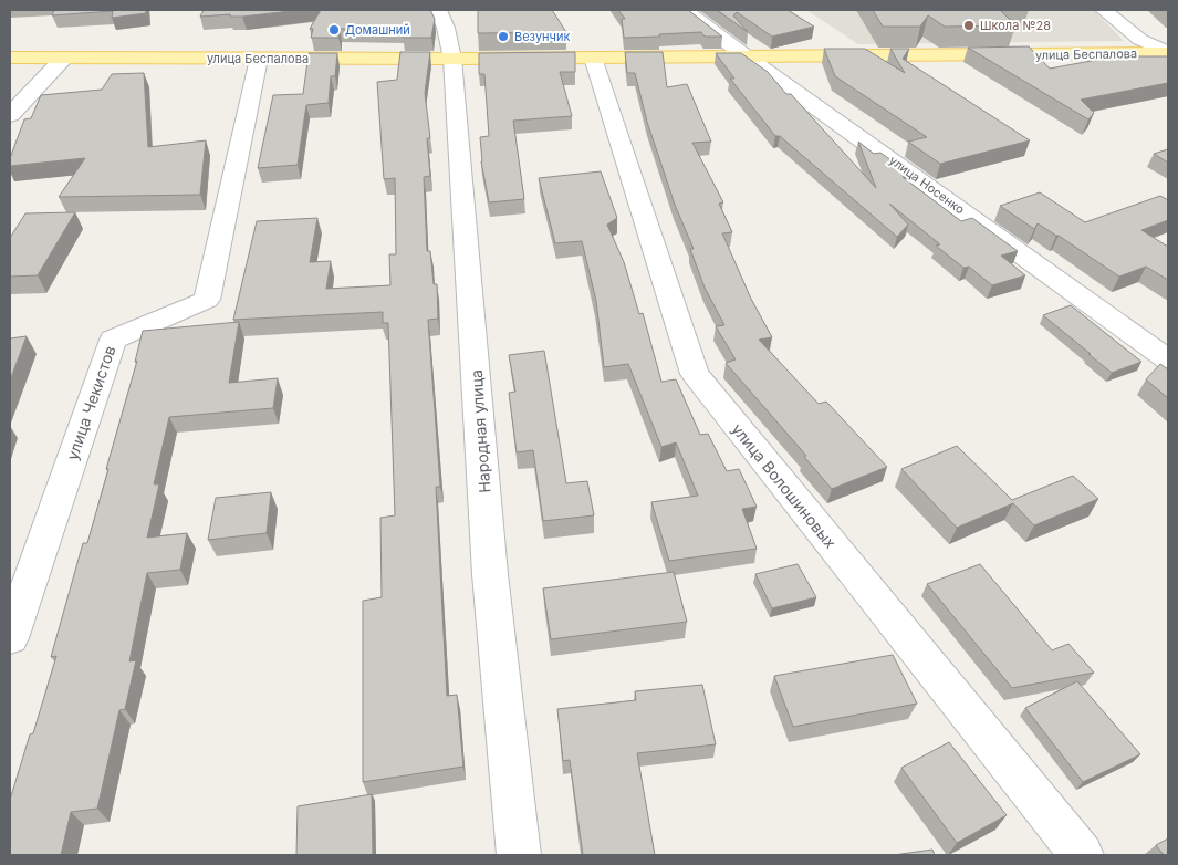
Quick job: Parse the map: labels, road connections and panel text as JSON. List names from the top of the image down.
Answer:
{
  "streets": {
    "main road": ["улица Беспалова"],
    "street": [
      "улица Носенко",
      "улица Чекистов",
      "Народная улица",
      "улица Волошиновых"
    ]
  },
  "crossings": [
    ["улица Беспалова", "улица Носенко"],
    ["улица Беспалова", "улица Чекистов"],
    ["улица Беспалова", "Народная улица"],
    ["улица Беспалова", "улица Волошиновых"]
  ],
  "places": ["Школа №28", "Домашний", "Везунчик"]
}
